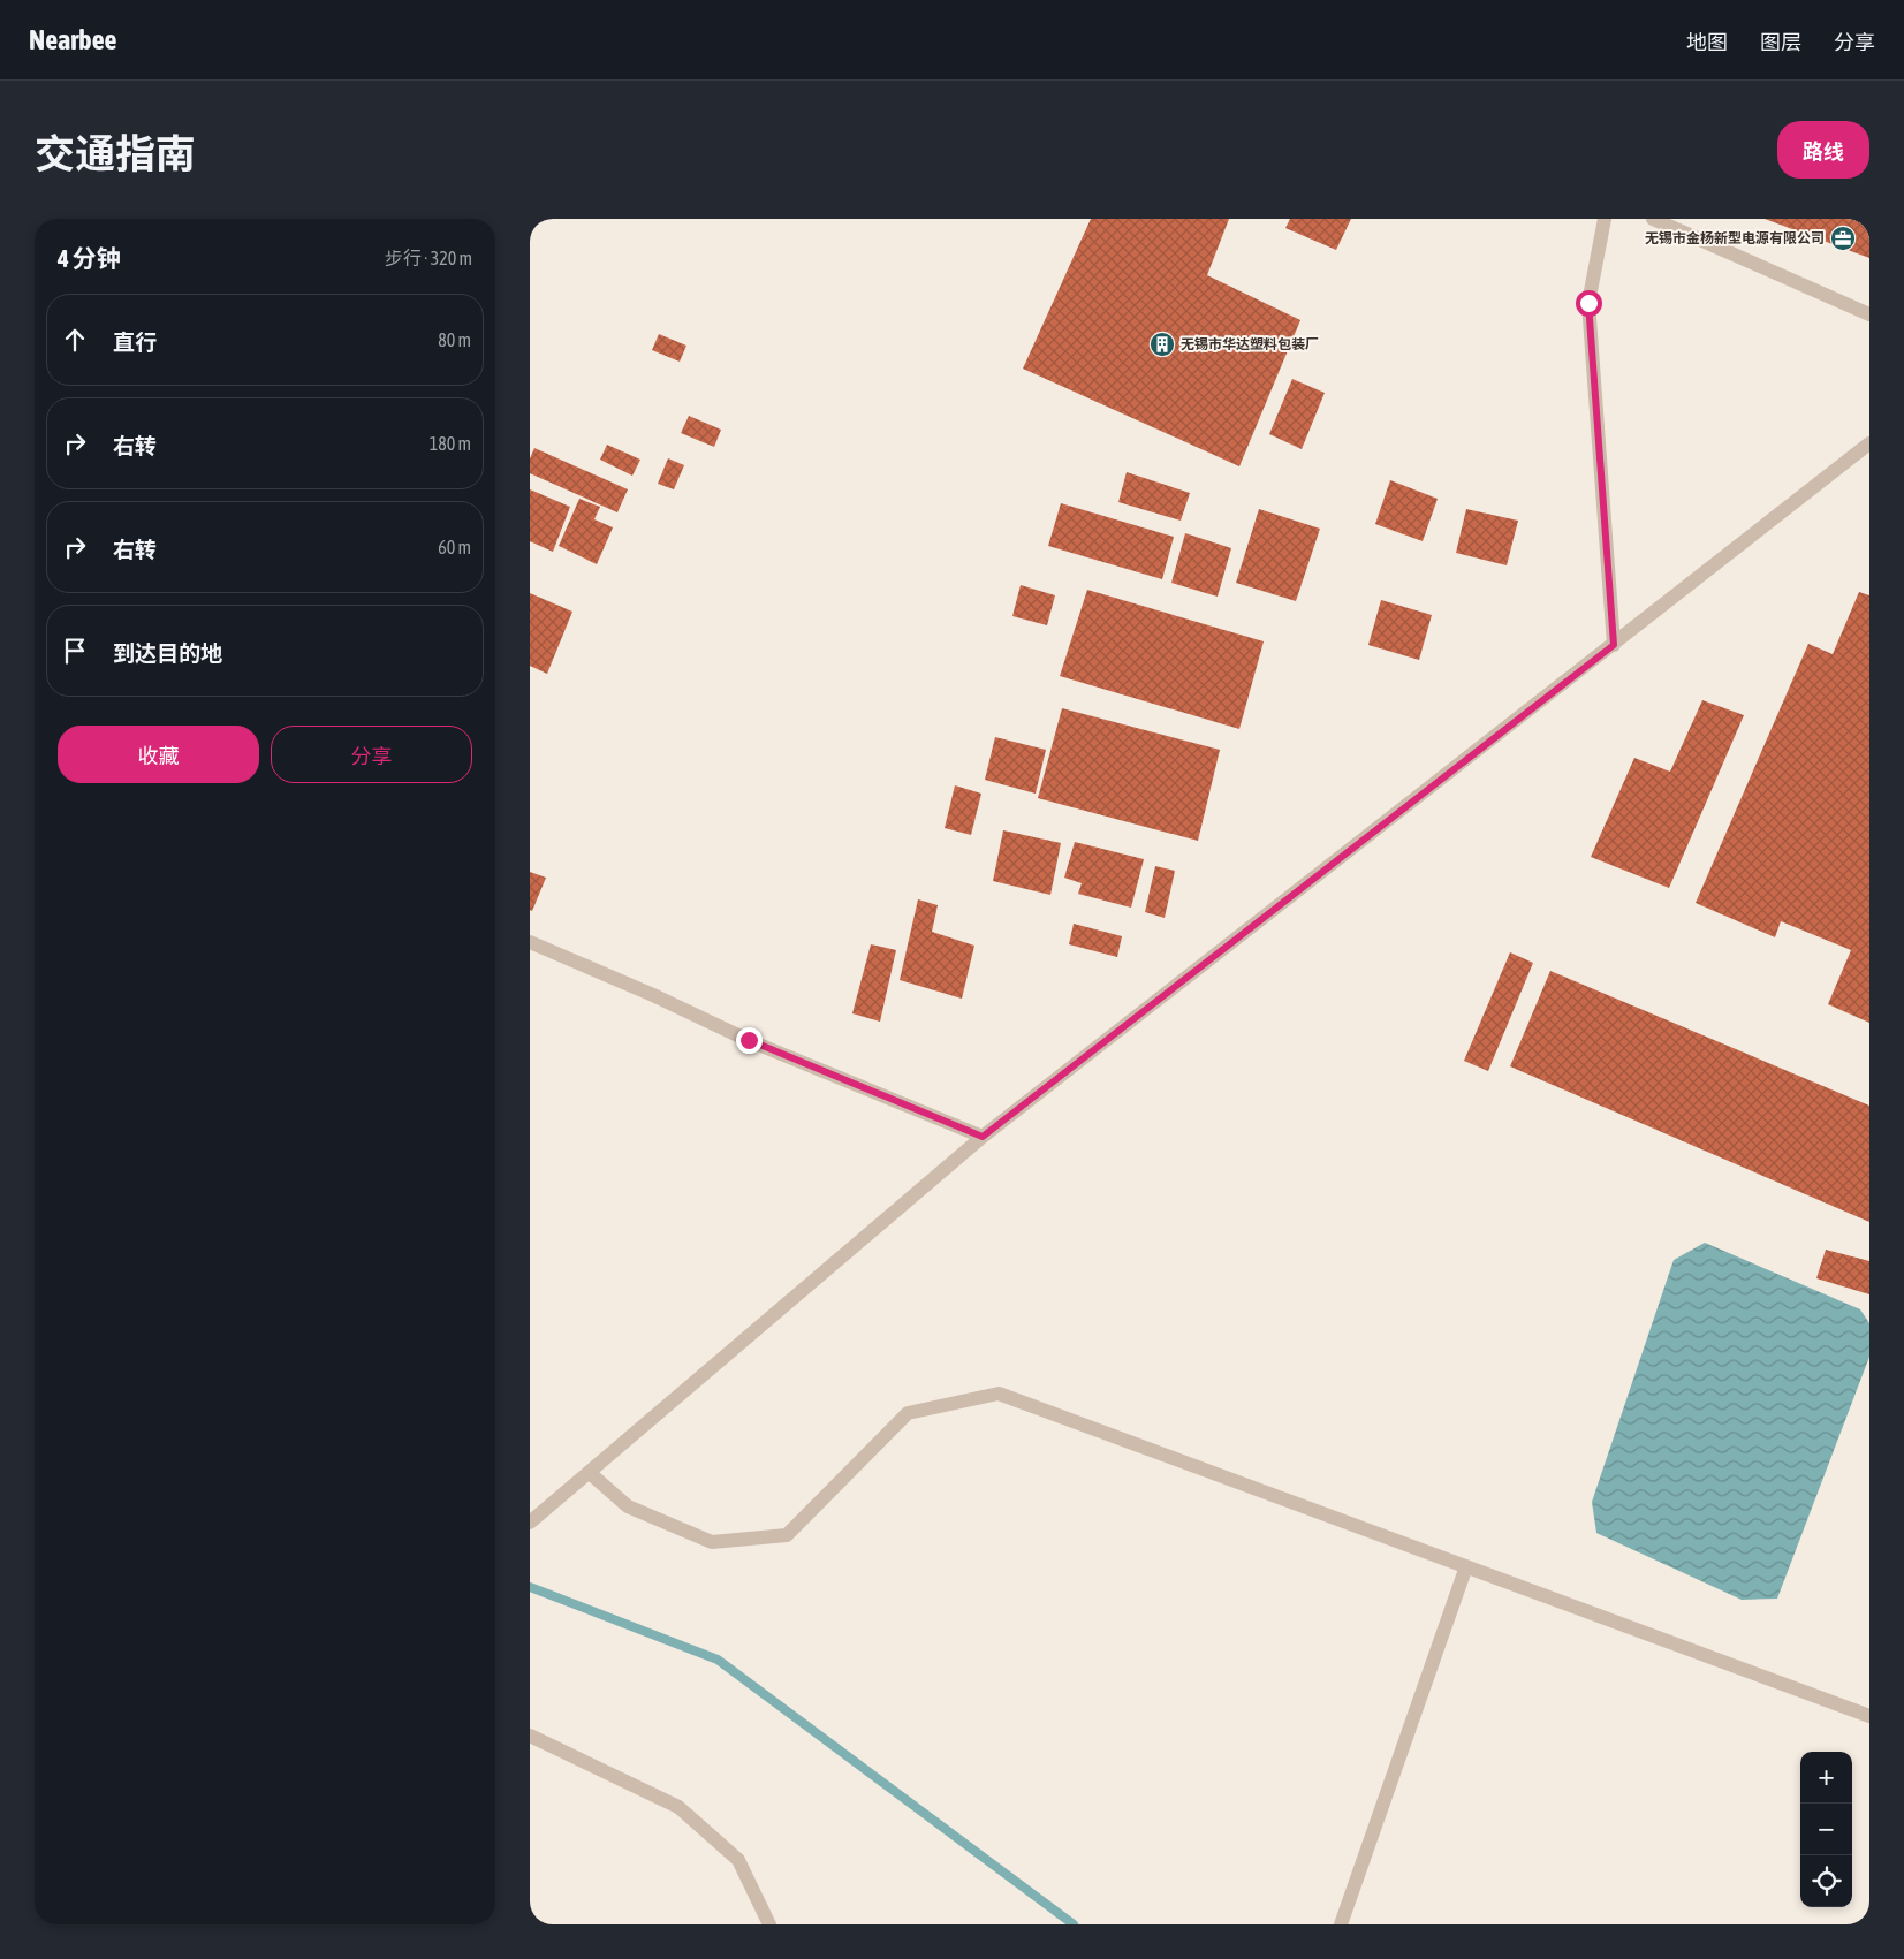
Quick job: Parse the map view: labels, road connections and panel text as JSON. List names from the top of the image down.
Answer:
{
  "places": {
    "office": ["无锡市金杨新型电源有限公司"],
    "building": ["无锡市华达塑料包装厂"]
  },
  "page": {
    "header": "Nearbee",
    "nav": ["地图", "图层", "分享"],
    "title": "交通指南",
    "buttons": [
      "路线",
      ["收藏", "分享"]
    ],
    "heading": ["4 分钟", "步行 · 320 m"],
    "list": [
      ["直行", "80 m"],
      ["右转", "180 m"],
      ["右转", "60 m"],
      "到达目的地"
    ],
    "map_buttons": ["+", "−"]
  }
}
